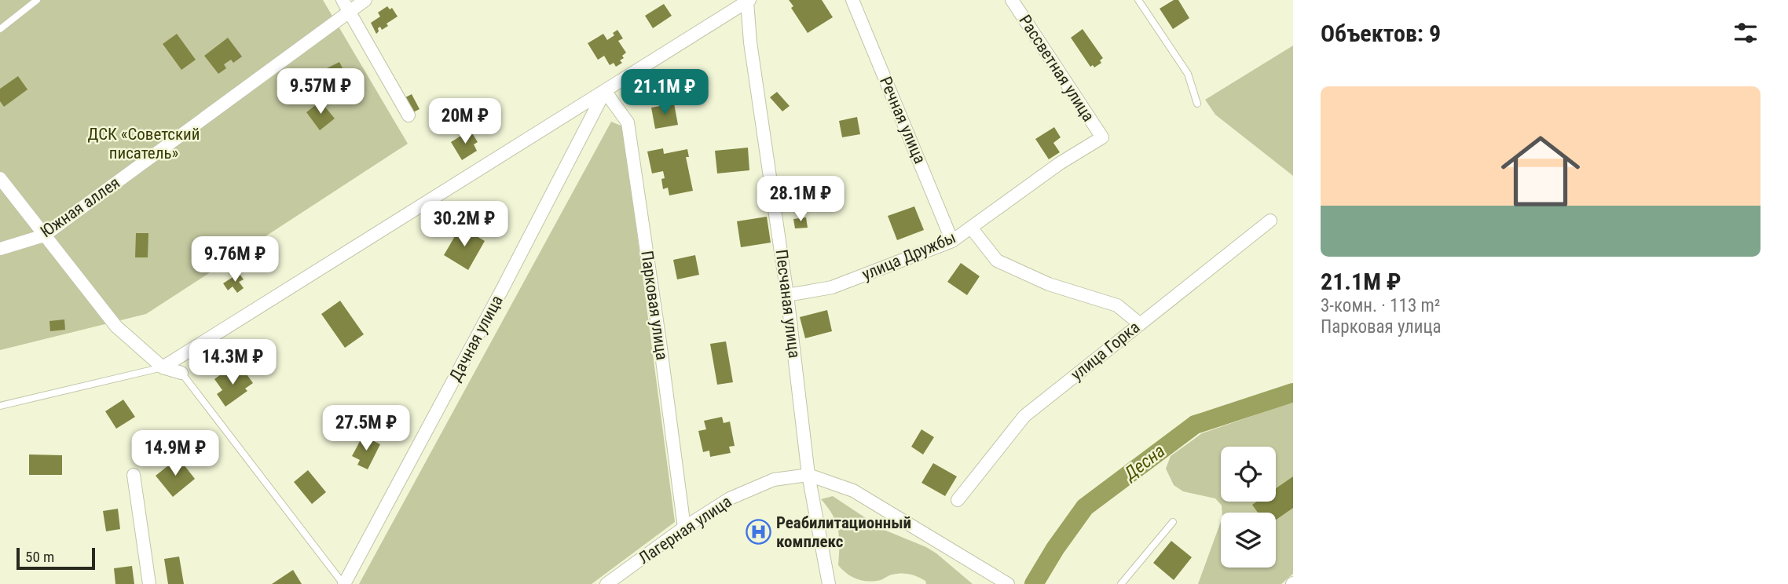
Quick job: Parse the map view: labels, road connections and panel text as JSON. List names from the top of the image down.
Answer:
{
  "streets": {
    "street": [
      "Рассветная улица",
      "Речная улица",
      "Южная аллея",
      "улица Дружбы",
      "Песчаная улица",
      "Парковая улица",
      "Дачная улица",
      "улица Горка",
      "Лагерная улица"
    ]
  },
  "crossings": [
    ["Рассветная улица", "улица Дружбы"],
    ["Речная улица", "улица Дружбы"],
    ["улица Дружбы", "Песчаная улица"],
    ["Песчаная улица", "Лагерная улица"],
    ["Парковая улица", "Дачная улица"],
    ["Парковая улица", "Лагерная улица"]
  ],
  "water": ["Десна"],
  "parks": ["ДСК «Советский писатель»"],
  "places": {
    "hospital": ["Реабилитационный комплекс"]
  },
  "scale_bar": "50 m",
  "page": {
    "heading": "Объектов: 9",
    "list": [
      {
        "name": "21.1M ₽",
        "note": "3-комн. · 113 m² · Парковая улица"
      }
    ],
    "price": [
      "9.57M ₽",
      "21.1M ₽",
      "20M ₽",
      "28.1M ₽",
      "30.2M ₽",
      "9.76M ₽",
      "14.3M ₽",
      "27.5M ₽",
      "14.9M ₽"
    ],
    "scale": "50 m"
  }
}
